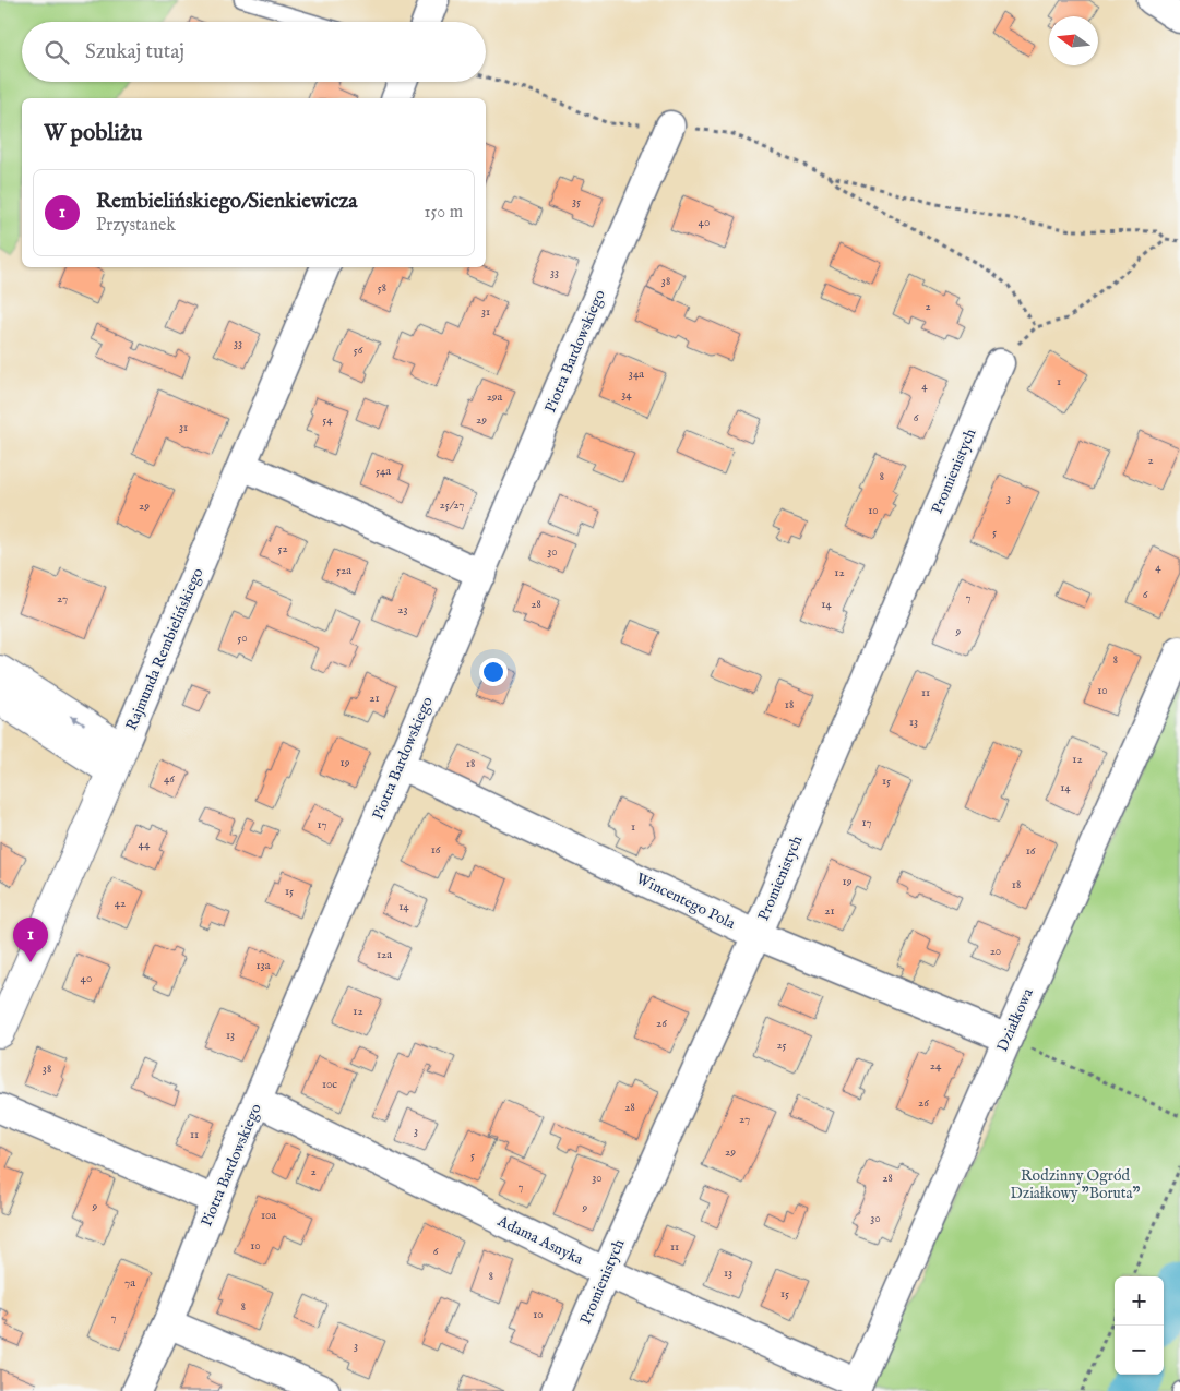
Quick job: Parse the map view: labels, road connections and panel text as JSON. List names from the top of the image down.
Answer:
{
  "streets": {
    "street": [
      "Piotra Bardowskiego",
      "Promienistych",
      "Rajmunda Rembielińskiego",
      "Wincentego Pola",
      "Działkowa",
      "Adama Asnyka"
    ]
  },
  "crossings": [
    ["Piotra Bardowskiego", "Wincentego Pola"],
    ["Piotra Bardowskiego", "Adama Asnyka"],
    ["Promienistych", "Wincentego Pola"],
    ["Promienistych", "Adama Asnyka"],
    ["Wincentego Pola", "Działkowa"],
    ["Działkowa", "Adama Asnyka"]
  ],
  "parks": ["Rodzinny Ogród Działkowy \"Boruta\""],
  "house_numbers": [
    "35",
    "40",
    "33",
    "38",
    "58",
    "2",
    "31",
    "33",
    "56",
    "34a",
    "1",
    "4",
    "34",
    "29a",
    "6",
    "54",
    "29",
    "31",
    "2",
    "54a",
    "8",
    "3",
    "25/27",
    "29",
    "10",
    "5",
    "52",
    "30",
    "4",
    "52a",
    "12",
    "6",
    "7",
    "27",
    "28",
    "14",
    "23",
    "9",
    "50",
    "8",
    "10",
    "11",
    "21",
    "18",
    "13",
    "12",
    "19",
    "18",
    "46",
    "15",
    "14",
    "17",
    "17",
    "1",
    "44",
    "16",
    "16",
    "19",
    "18",
    "15",
    "42",
    "14",
    "21",
    "20",
    "12a",
    "13a",
    "40",
    "12",
    "26",
    "13",
    "25",
    "24",
    "38",
    "10c",
    "26",
    "28",
    "27",
    "3",
    "11",
    "29",
    "5",
    "2",
    "30",
    "28",
    "7",
    "9",
    "9",
    "10a",
    "30",
    "10",
    "11",
    "6",
    "13",
    "8",
    "7a",
    "15",
    "8",
    "10",
    "7",
    "3"
  ],
  "north": "left",
  "page": {
    "search": "Szukaj tutaj",
    "heading": "W pobliżu",
    "list": [
      {
        "mark": "1",
        "name": "Rembielińskiego/Sienkiewicza",
        "note": "Przystanek",
        "value": "150 m"
      }
    ],
    "pins": "1",
    "map_buttons": ["+", "−"]
  }
}
